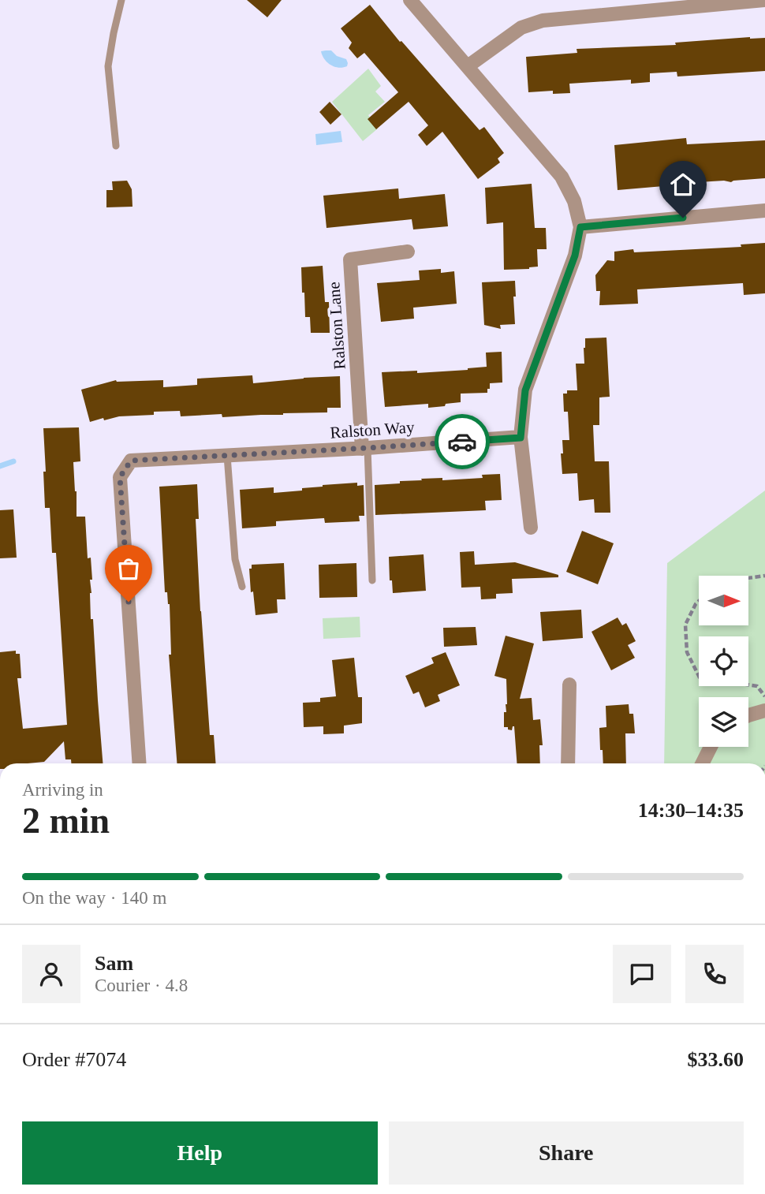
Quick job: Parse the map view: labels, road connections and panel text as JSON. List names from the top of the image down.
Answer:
{
  "streets": {
    "street": ["Ralston Lane", "Ralston Way"]
  },
  "crossings": [
    ["Ralston Lane", "Ralston Way"]
  ],
  "north": "right",
  "page": {
    "heading": ["2 min", "Arriving in", "14:30–14:35"],
    "panel": [
      "Sam",
      "Courier · 4.8",
      "Order #7074",
      "$33.60"
    ],
    "bar": "On the way · 140 m",
    "buttons": ["Help", "Share"]
  }
}
